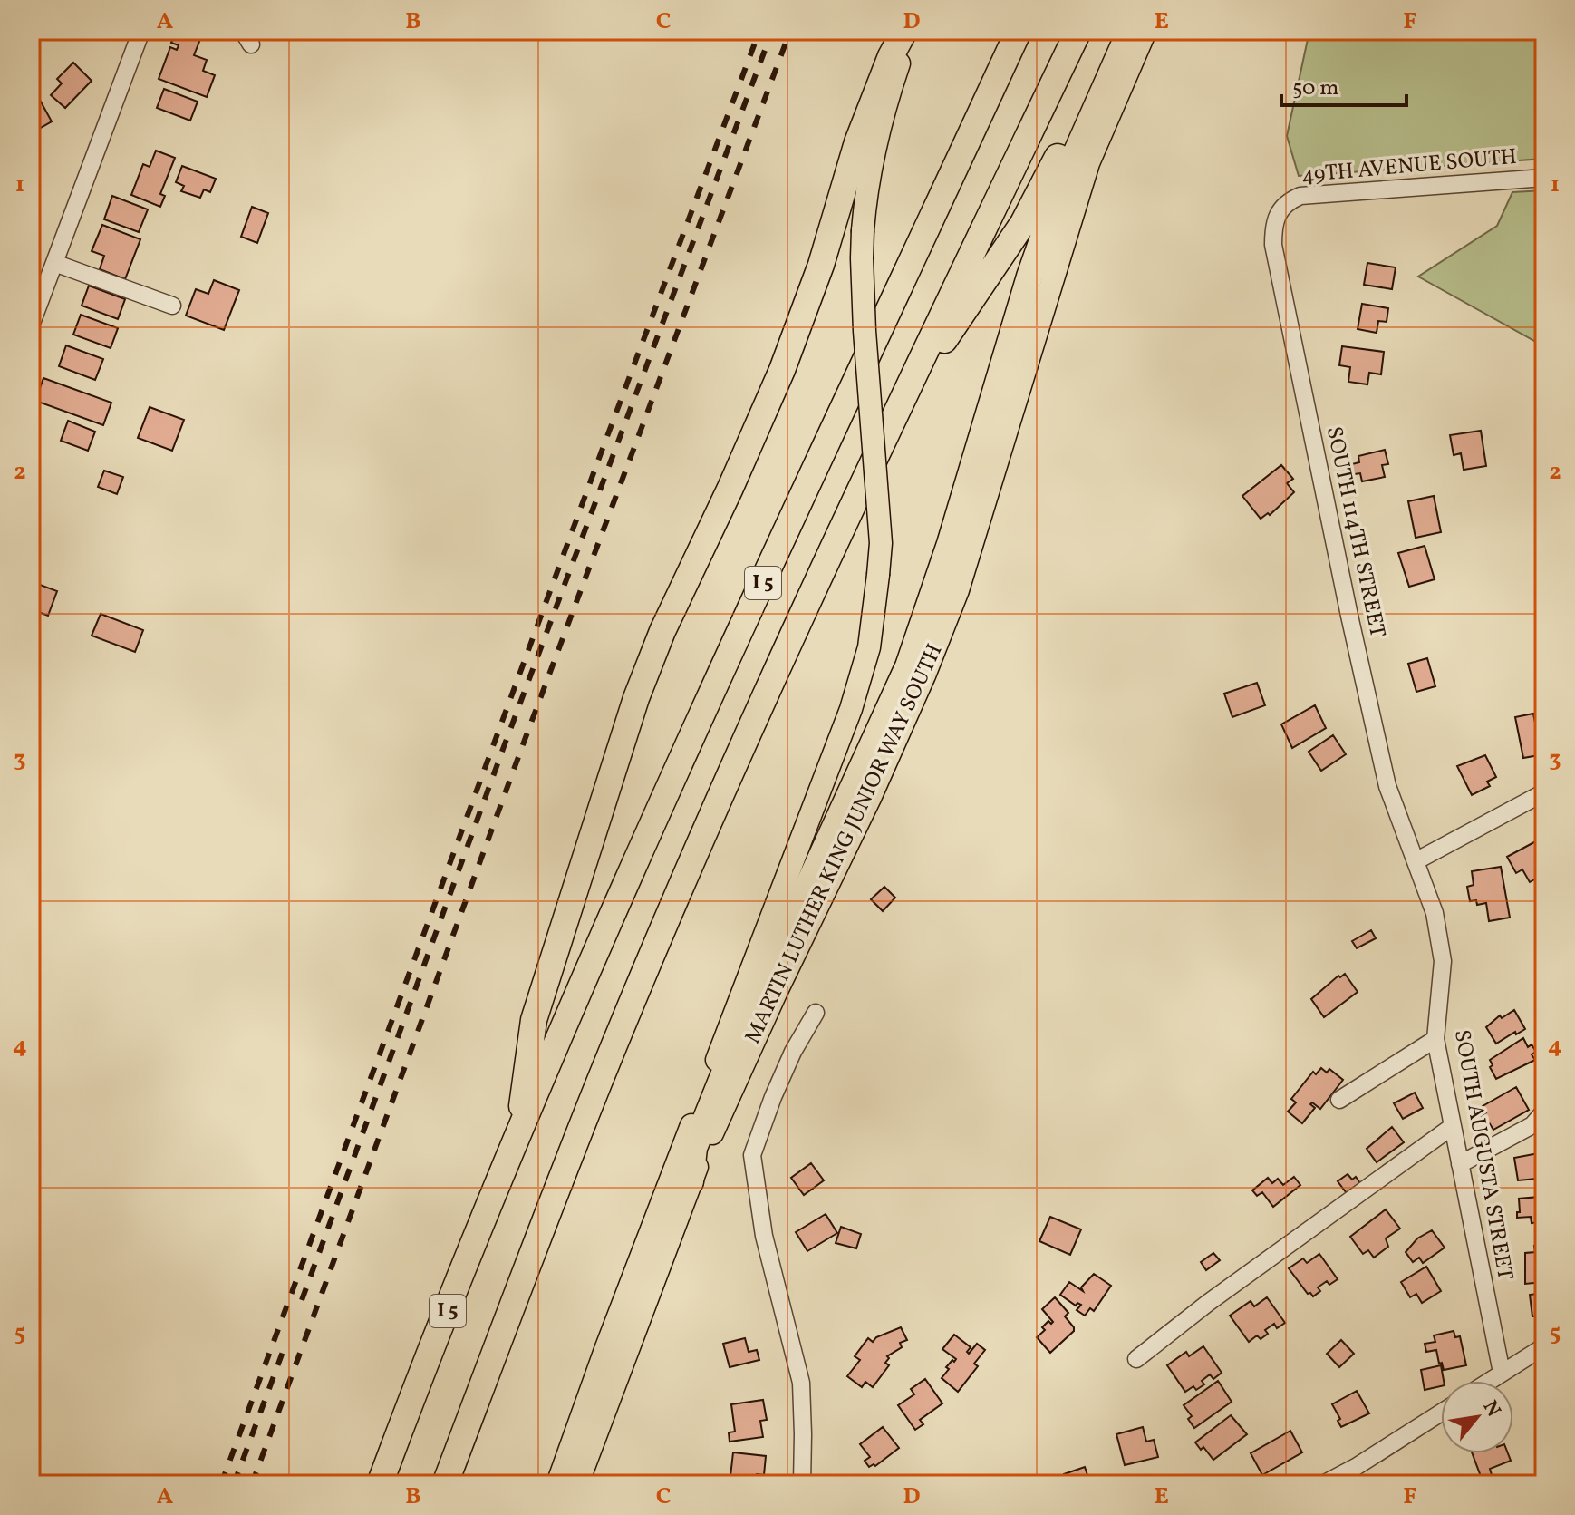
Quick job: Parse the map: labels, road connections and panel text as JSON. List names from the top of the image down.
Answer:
{
  "streets": {
    "highway": ["I 5"],
    "main road": ["MARTIN LUTHER KING JUNIOR WAY SOUTH"],
    "street": ["49TH AVENUE SOUTH", "SOUTH 114TH STREET", "SOUTH AUGUSTA STREET"]
  },
  "crossings": [
    ["49TH AVENUE SOUTH", "SOUTH 114TH STREET"],
    ["SOUTH 114TH STREET", "SOUTH AUGUSTA STREET"]
  ],
  "scale_bar": "50 m",
  "north": "top right",
  "grid": {
    "columns": [
      "A",
      "B",
      "C",
      "D",
      "E",
      "F"
    ],
    "rows": [
      "1",
      "2",
      "3",
      "4",
      "5"
    ]
  }
}
